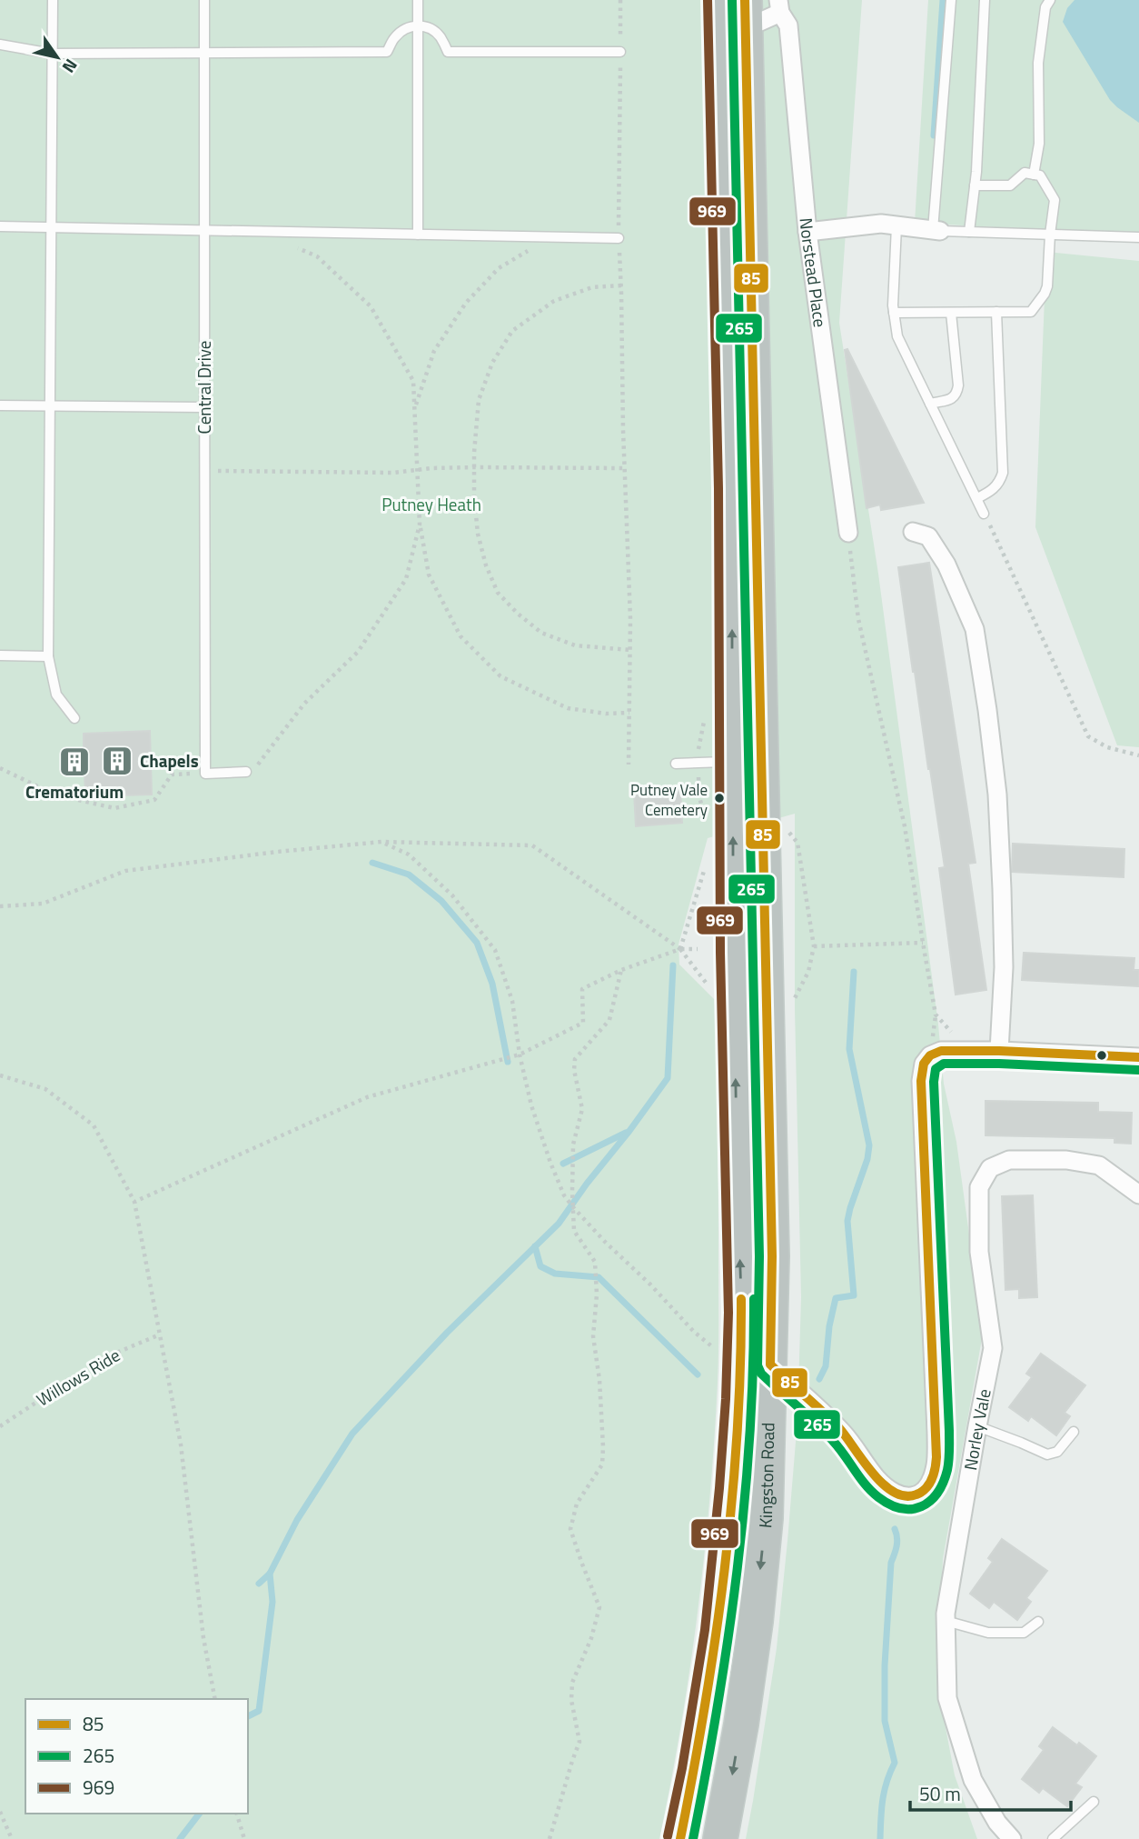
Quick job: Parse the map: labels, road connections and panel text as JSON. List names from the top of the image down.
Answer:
{
  "streets": {
    "highway": ["Kingston Road"],
    "street": ["Norstead Place", "Norley Vale"],
    "lane": ["Central Drive"],
    "path": ["Willows Ride"]
  },
  "crossings": [
    ["Norstead Place", "Kingston Road"]
  ],
  "parks": ["Putney Heath"],
  "places": {
    "building": ["Chapels", "Crematorium"],
    "other": ["Putney Vale Cemetery"]
  },
  "lines": ["transit line 85", "transit line 265", "transit line 969"],
  "legend": ["85", "265", "969"],
  "scale_bar": "50 m",
  "north": "bottom right"
}
